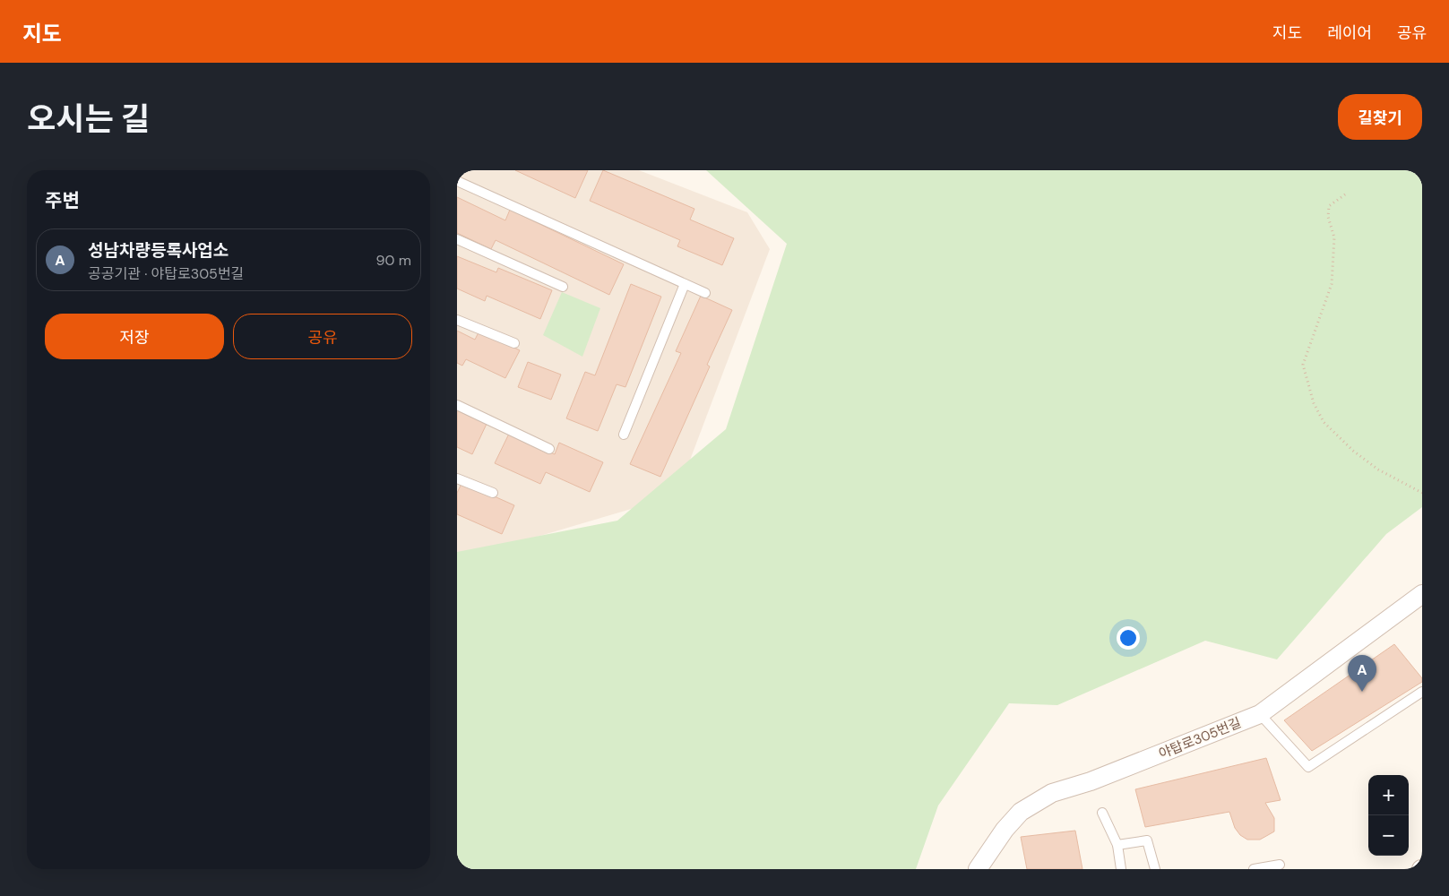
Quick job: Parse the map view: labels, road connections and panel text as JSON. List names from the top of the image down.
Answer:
{
  "streets": {
    "street": ["야탑로305번길"]
  },
  "page": {
    "header": "지도",
    "nav": ["지도", "레이어", "공유"],
    "title": "오시는 길",
    "buttons": [
      "길찾기",
      ["저장", "공유"]
    ],
    "heading": "주변",
    "list": [
      {
        "mark": "A",
        "name": "성남차량등록사업소",
        "note": "공공기관 · 야탑로305번길",
        "value": "90 m"
      }
    ],
    "pins": "A",
    "map_buttons": ["+", "−"]
  }
}
